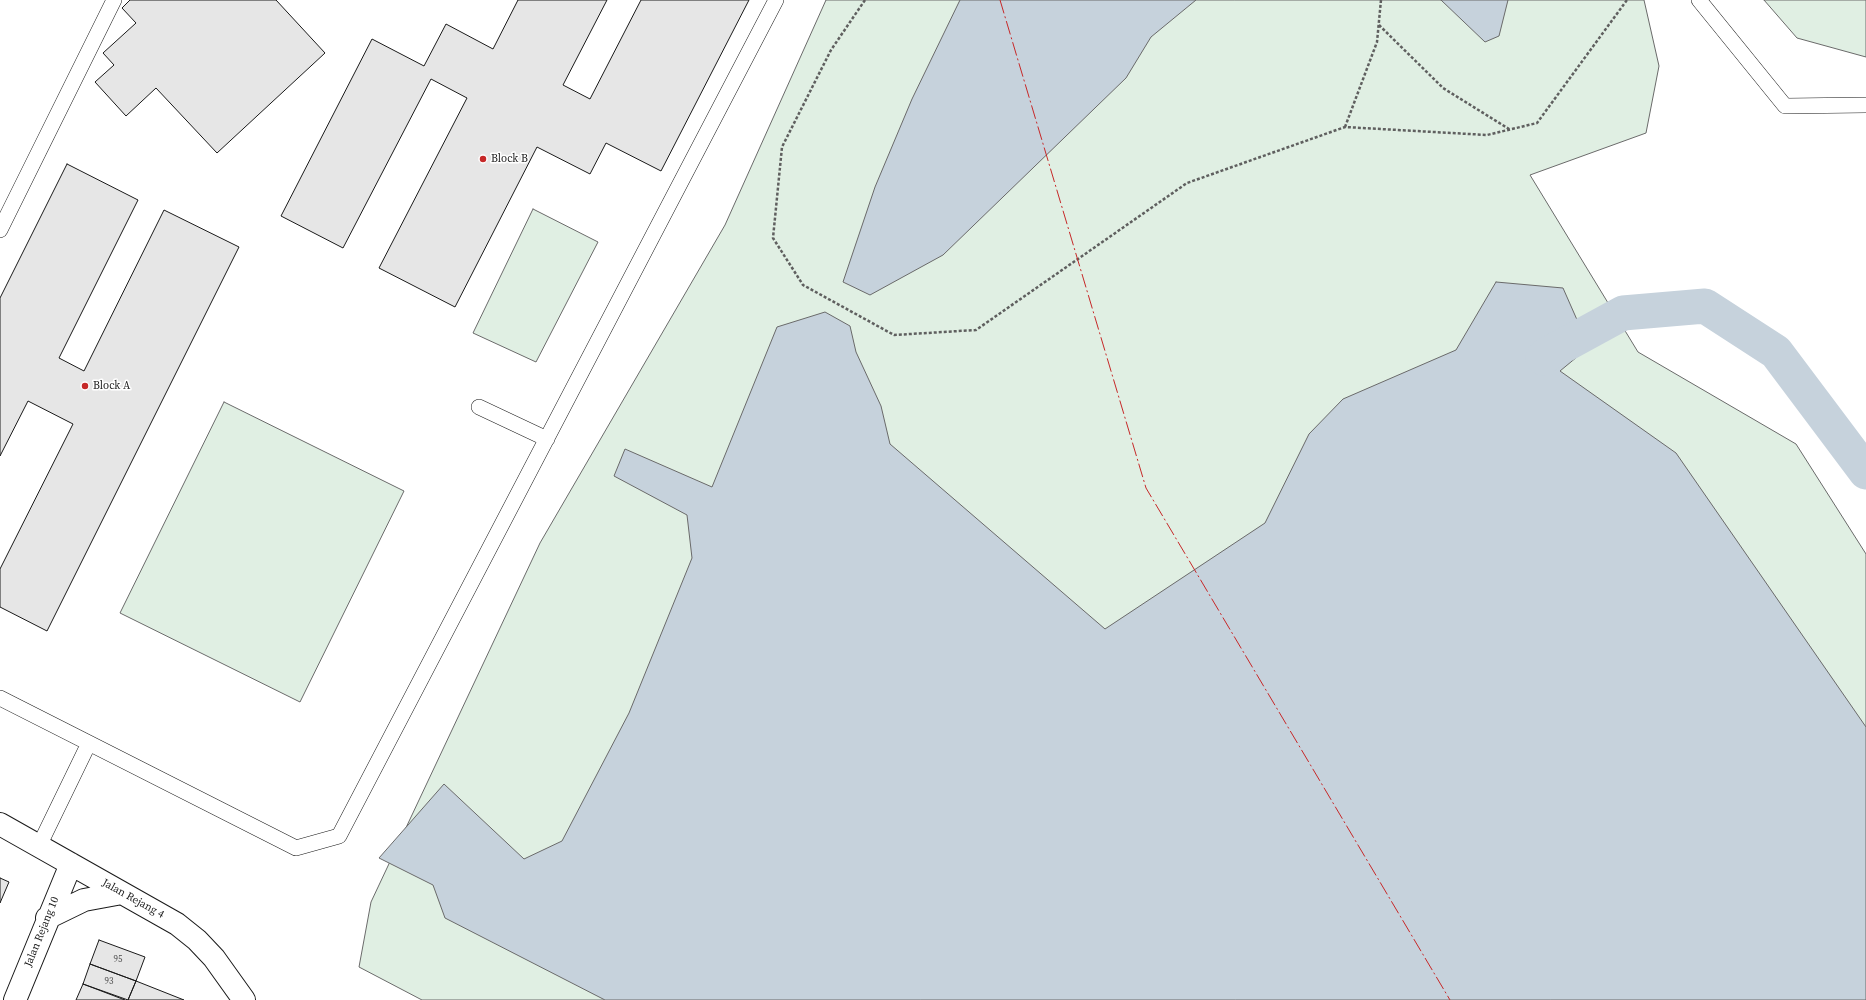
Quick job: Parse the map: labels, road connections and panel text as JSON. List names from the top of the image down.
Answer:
{
  "streets": {
    "street": ["Jalan Rejang 4", "Jalan Rejang 10"]
  },
  "crossings": [
    ["Jalan Rejang 4", "Jalan Rejang 10"]
  ],
  "places": ["Block B", "Block A"],
  "house_numbers": ["95", "93"]
}
